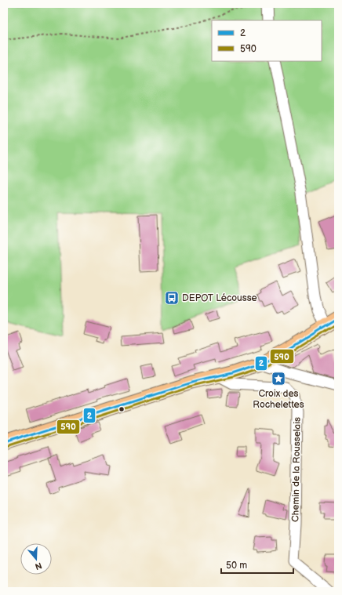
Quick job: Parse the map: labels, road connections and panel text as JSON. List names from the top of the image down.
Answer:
{
  "streets": {
    "street": ["Chemin de la Rousselais"]
  },
  "places": {
    "bus stop": ["DEPOT Lécousse"],
    "place": ["Croix des Rochelettes"]
  },
  "lines": ["transit line 2", "transit line 590"],
  "legend": ["2", "590"],
  "scale_bar": "50 m",
  "north": "bottom"
}
